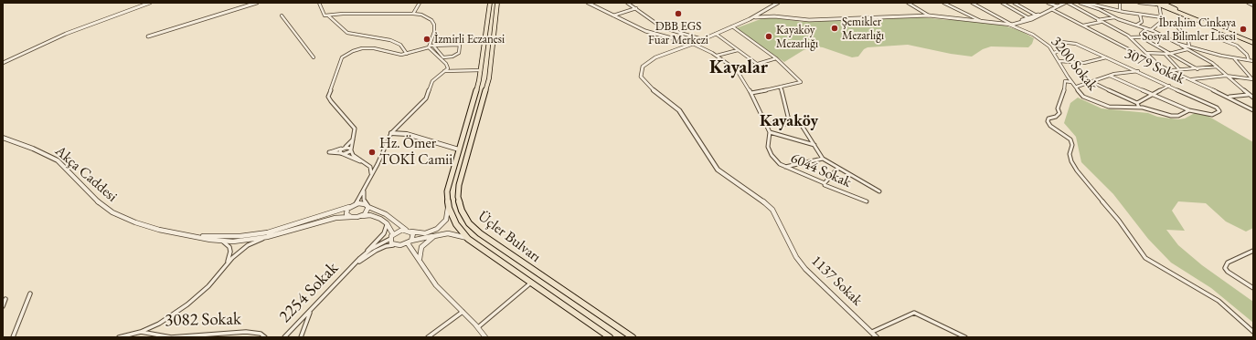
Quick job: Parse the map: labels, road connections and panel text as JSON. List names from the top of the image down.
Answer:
{
  "streets": {
    "main road": ["Üçler Bulvarı"],
    "street": [
      "3200 Sokak",
      "3079 Sokak",
      "6044 Sokak",
      "Akça Caddesi",
      "1137 Sokak",
      "2254 Sokak",
      "3082 Sokak"
    ]
  },
  "crossings": [
    ["3200 Sokak", "3079 Sokak"],
    ["Akça Caddesi", "2254 Sokak"]
  ],
  "districts": ["Kayalar", "Kayaköy"],
  "places": [
    "DBB EGS Fuar Merkezi",
    "Şemikler Mezarlığı",
    "İbrahim Cinkaya Sosyal Bilimler Lisesi",
    "Kayaköy Mezarlığı",
    "İzmirli Eczanesi",
    "Hz. Ömer TOKİ Camii"
  ]
}
